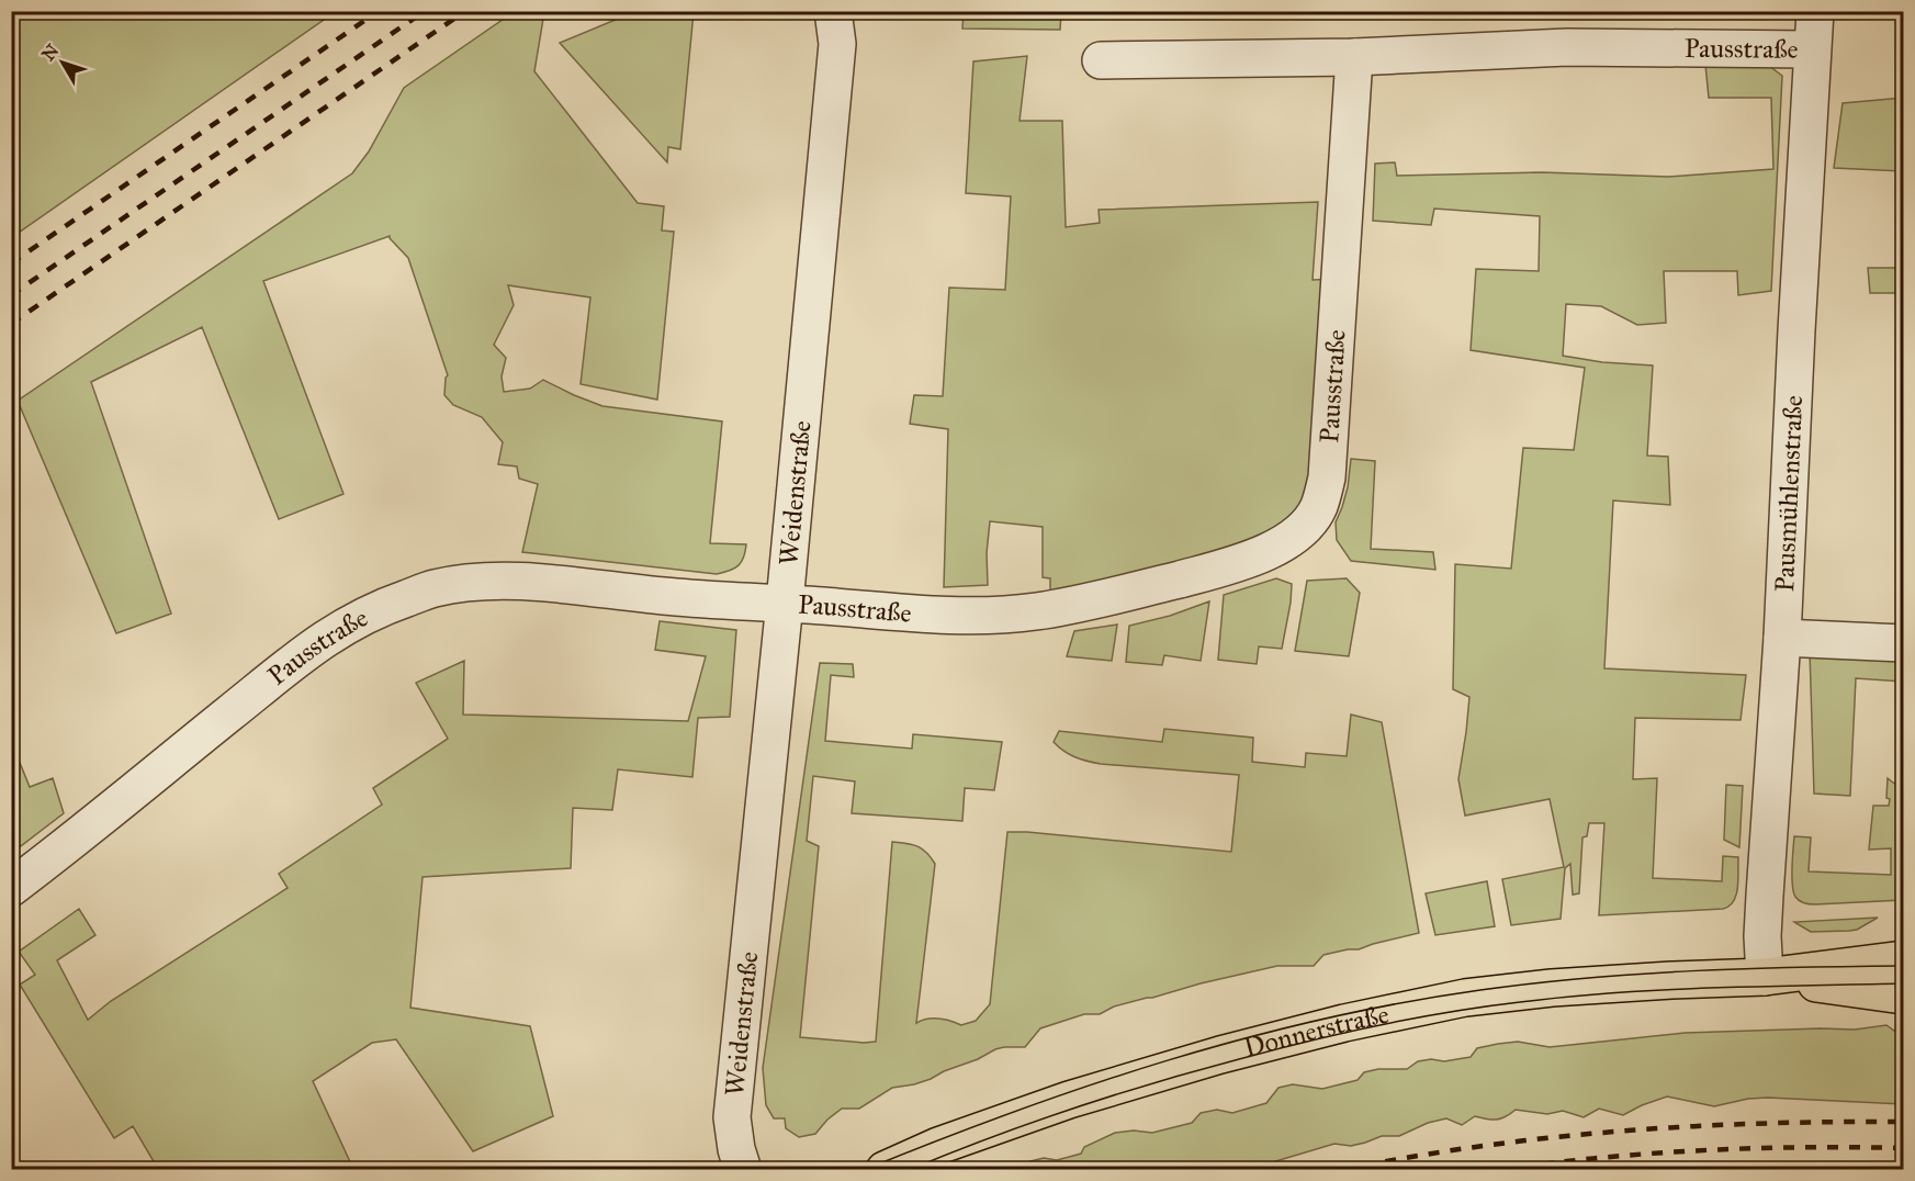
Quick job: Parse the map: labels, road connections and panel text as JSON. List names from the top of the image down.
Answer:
{
  "streets": {
    "main road": ["Donnerstraße"],
    "street": ["Pausstraße", "Weidenstraße", "Pausmühlenstraße"]
  },
  "crossings": [
    ["Pausstraße", "Weidenstraße"],
    ["Pausstraße", "Pausmühlenstraße"],
    ["Pausmühlenstraße", "Donnerstraße"]
  ],
  "north": "top left"
}
